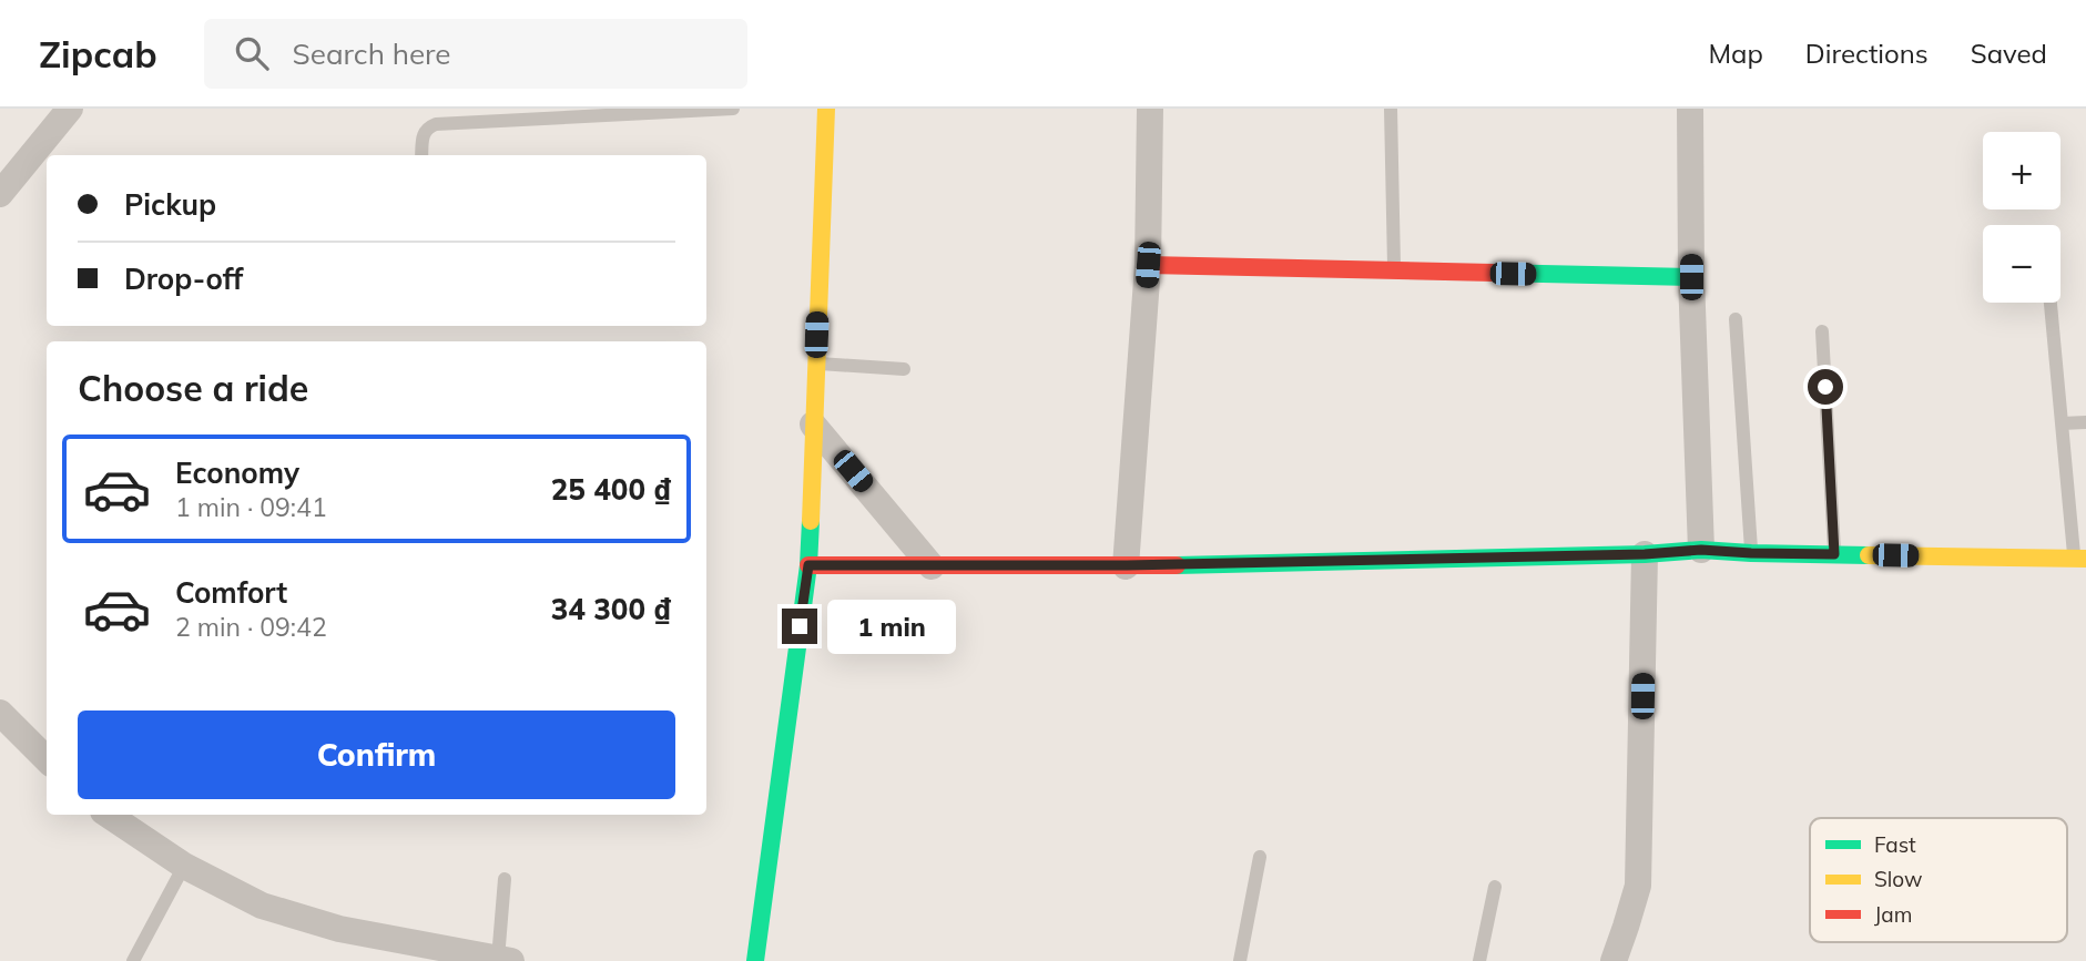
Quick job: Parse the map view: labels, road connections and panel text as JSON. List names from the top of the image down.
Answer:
{
  "legend": ["Fast", "Slow", "Jam"],
  "page": {
    "header": "Zipcab",
    "search": "Search here",
    "nav": ["Map", "Directions", "Saved"],
    "map_buttons": ["+", "−"],
    "banner": ["Pickup", "Drop-off"],
    "heading": "Choose a ride",
    "list": [
      {
        "name": "Economy",
        "note": "1 min · 09:41",
        "value": "25 400 ₫"
      },
      {
        "name": "Comfort",
        "note": "2 min · 09:42",
        "value": "34 300 ₫"
      }
    ],
    "bubble": "1 min",
    "buttons": "Confirm"
  }
}
